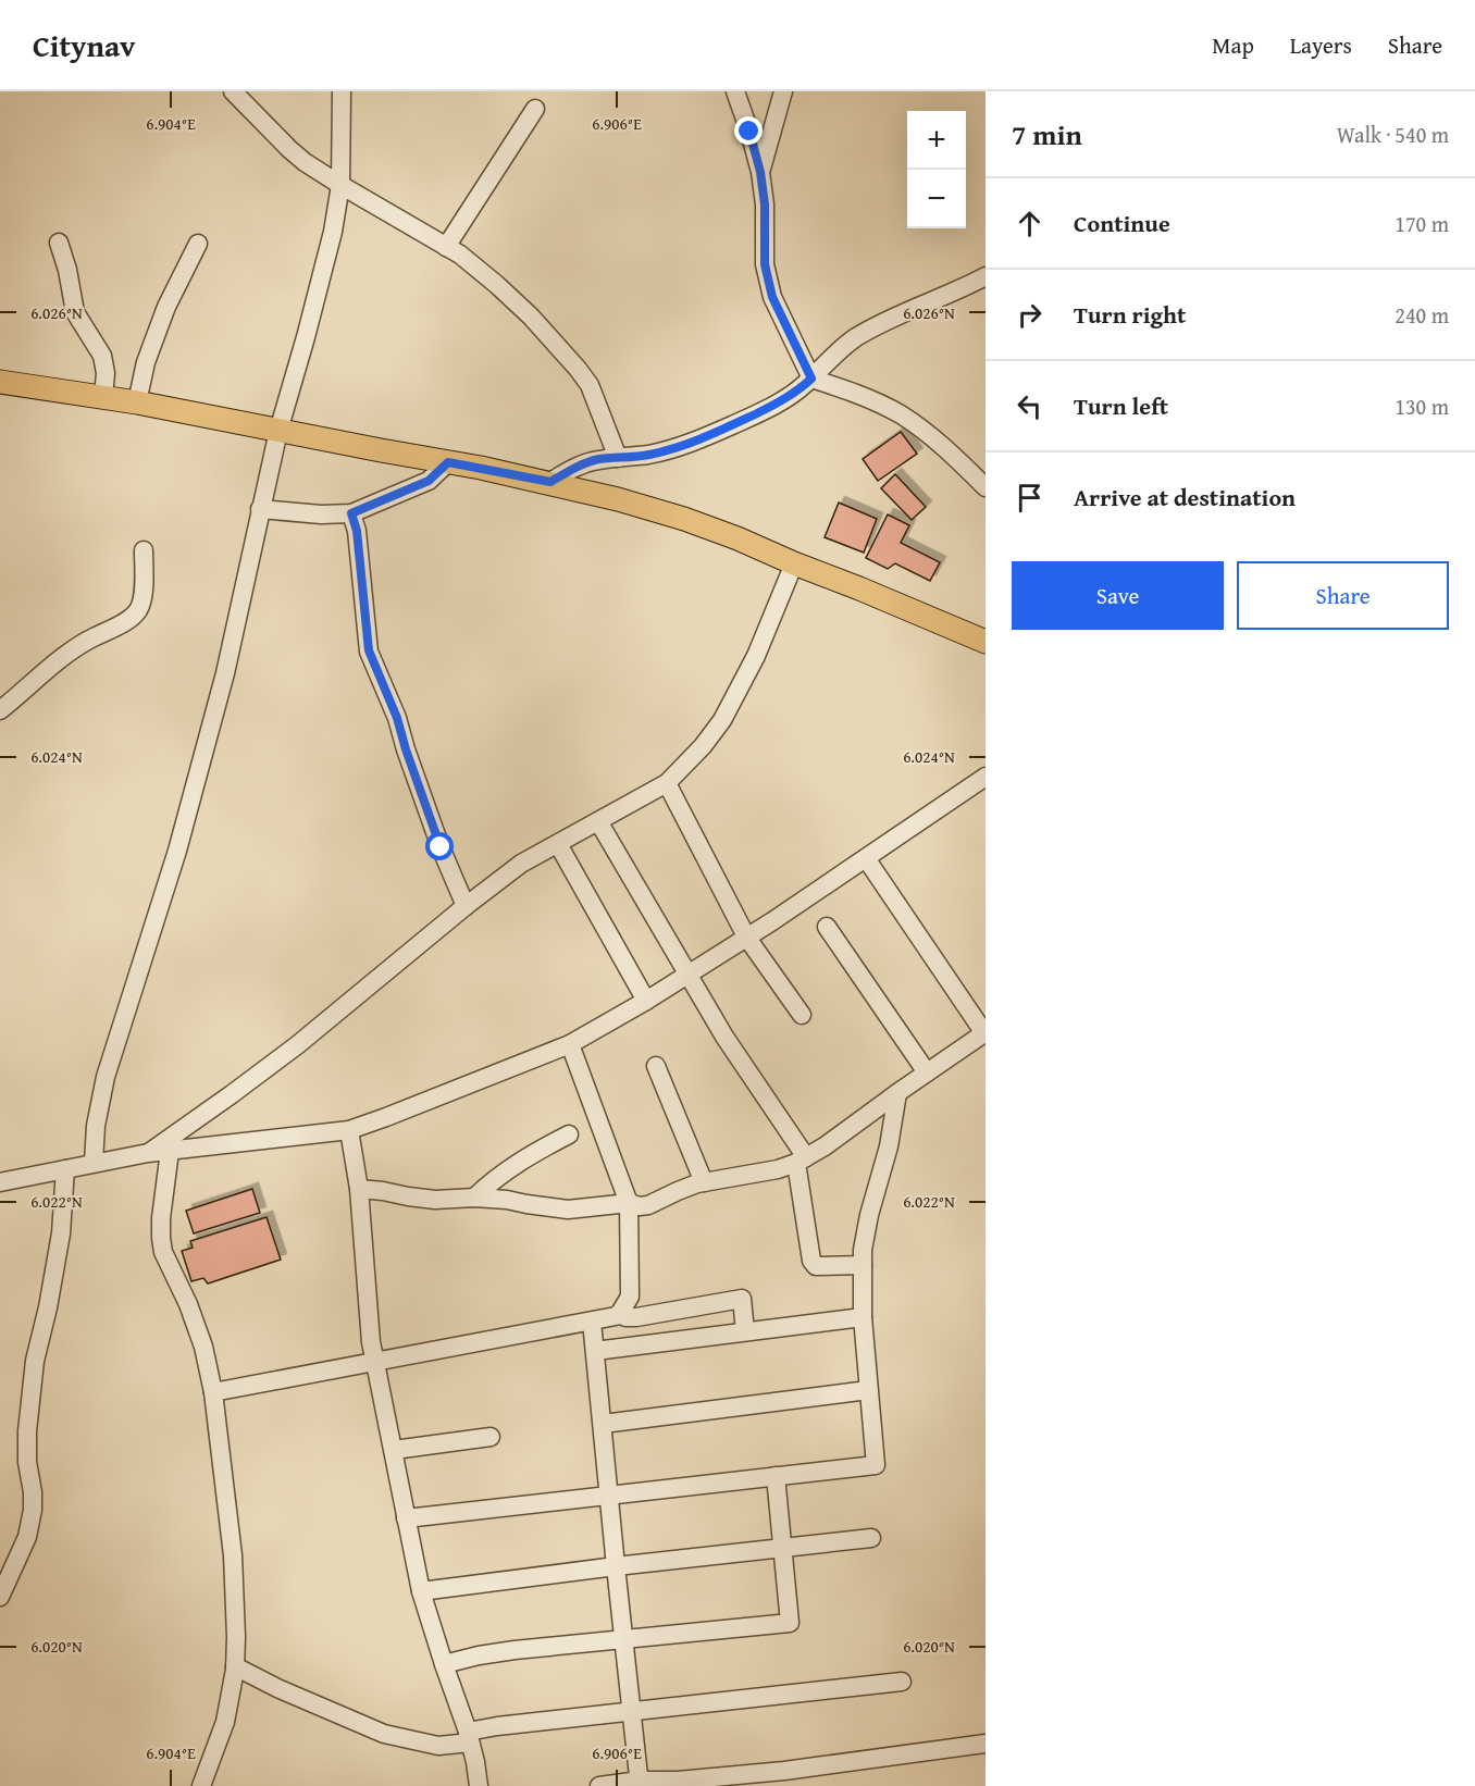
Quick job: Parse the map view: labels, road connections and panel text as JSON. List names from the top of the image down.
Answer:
{
  "page": {
    "header": "Citynav",
    "nav": ["Map", "Layers", "Share"],
    "heading": ["7 min", "Walk · 540 m"],
    "map_buttons": ["+", "−"],
    "list": [
      ["Continue", "170 m"],
      ["Turn right", "240 m"],
      ["Turn left", "130 m"],
      "Arrive at destination"
    ],
    "buttons": ["Save", "Share"]
  },
  "coordinates": [
    "6.904°E",
    "6.906°E",
    "6.026°N",
    "6.024°N",
    "6.022°N",
    "6.020°N"
  ]
}
